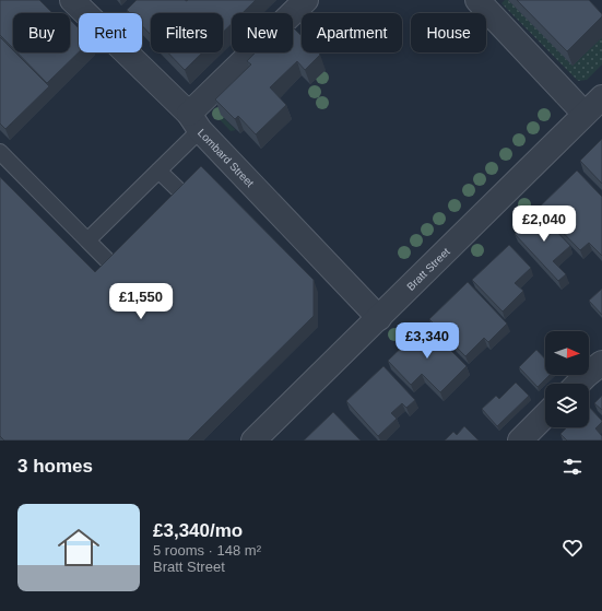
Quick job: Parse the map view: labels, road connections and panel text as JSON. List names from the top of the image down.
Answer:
{
  "streets": {
    "street": ["Lombard Street", "Bratt Street"]
  },
  "crossings": [
    ["Lombard Street", "Bratt Street"]
  ],
  "north": "right",
  "page": {
    "chip": [
      "Buy",
      "Rent",
      "Filters",
      "New",
      "Apartment",
      "House"
    ],
    "price": ["£2,040", "£1,550", "£3,340"],
    "heading": "3 homes",
    "list": [
      {
        "name": "£3,340/mo",
        "note": "5 rooms · 148 m² · Bratt Street"
      }
    ]
  }
}
